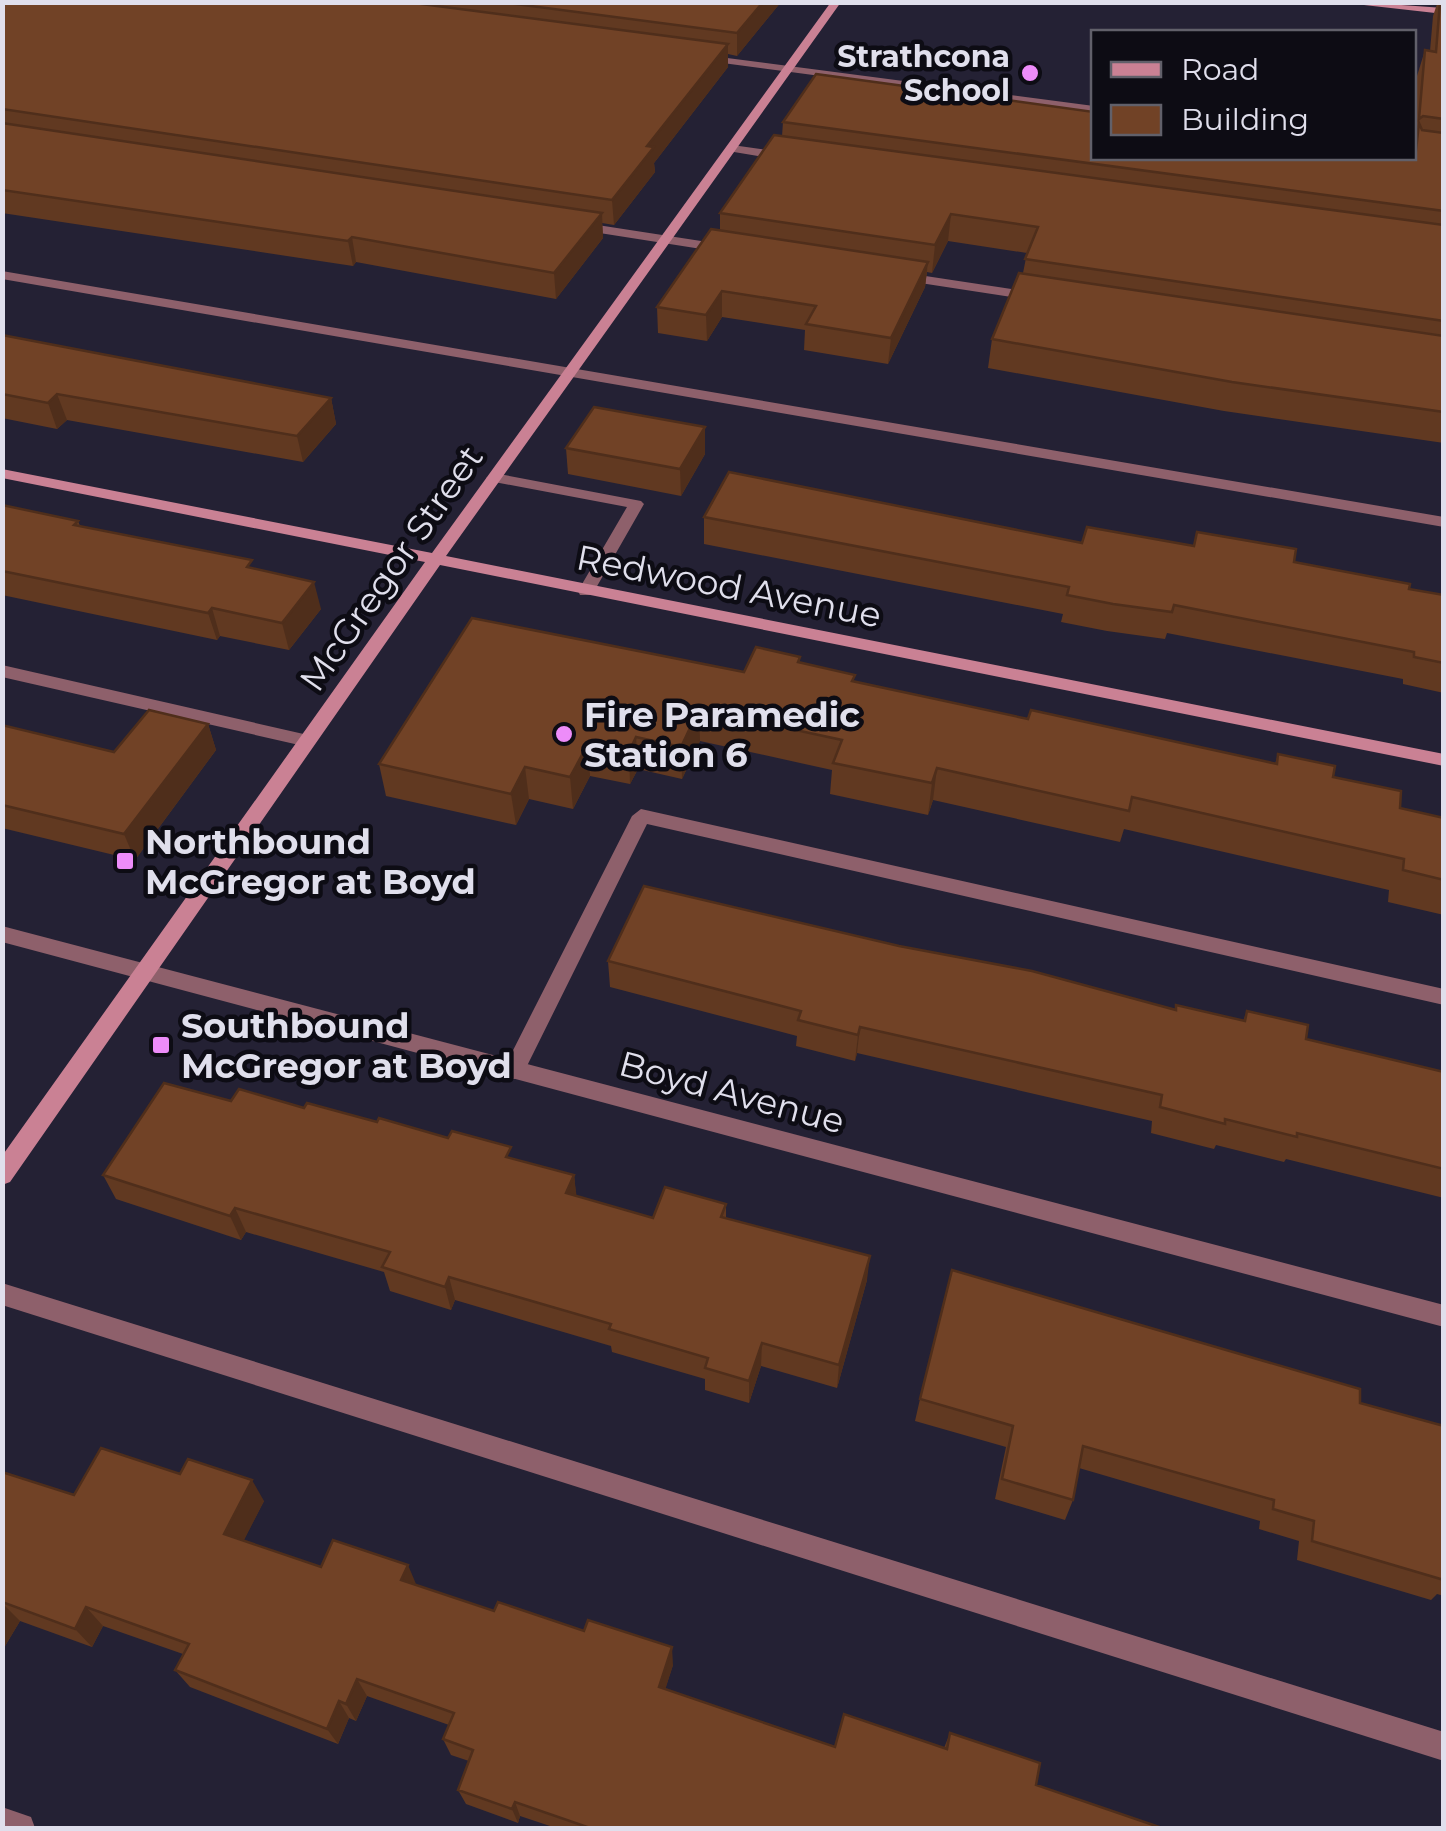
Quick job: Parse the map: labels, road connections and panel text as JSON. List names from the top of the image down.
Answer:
{
  "streets": {
    "main road": ["McGregor Street", "Redwood Avenue"],
    "street": ["Boyd Avenue"]
  },
  "crossings": [
    ["McGregor Street", "Redwood Avenue"],
    ["McGregor Street", "Boyd Avenue"]
  ],
  "places": {
    "other": ["Strathcona School", "Fire Paramedic Station 6"],
    "transit": ["Northbound McGregor at Boyd", "Southbound McGregor at Boyd"]
  },
  "legend": ["Road", "Building"]
}
